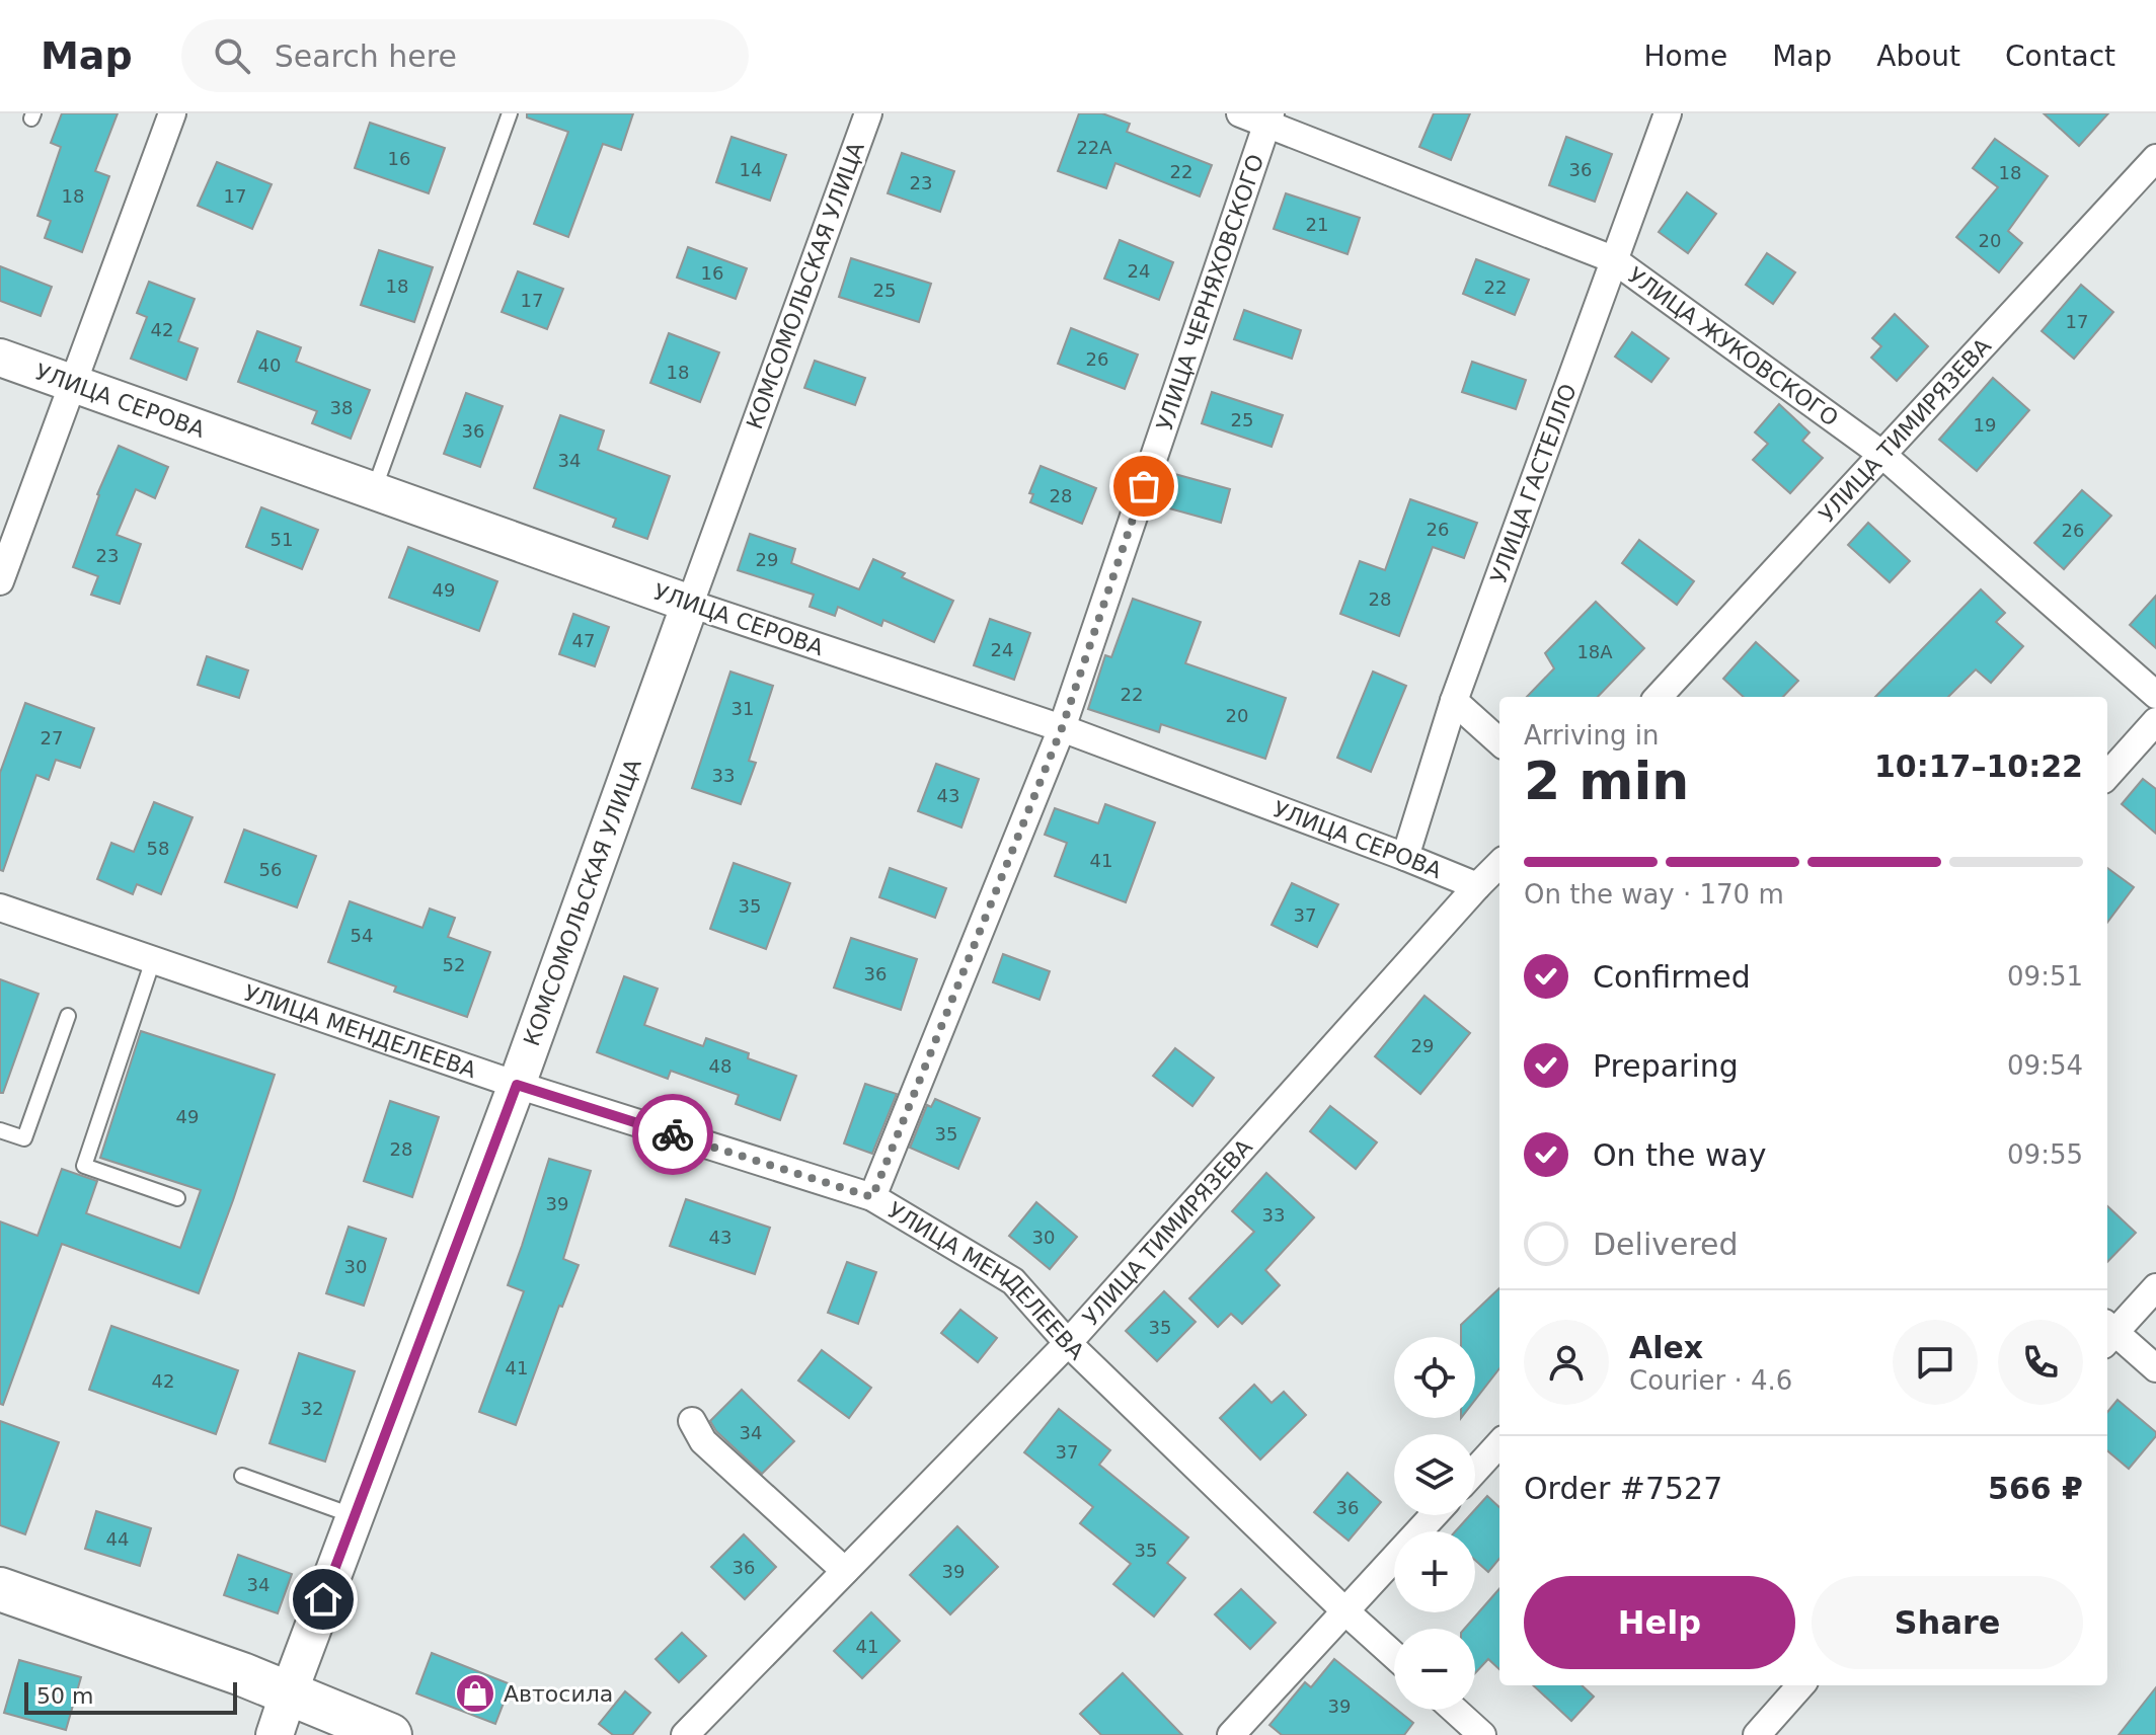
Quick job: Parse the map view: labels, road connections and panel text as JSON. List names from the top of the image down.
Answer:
{
  "streets": {
    "main road": ["КОМСОМОЛЬСКАЯ УЛИЦА", "УЛИЦА СЕРОВА"],
    "street": [
      "УЛИЦА ЧЕРНЯХОВСКОГО",
      "УЛИЦА ЖУКОВСКОГО",
      "УЛИЦА ТИМИРЯЗЕВА",
      "УЛИЦА ГАСТЕЛЛО",
      "УЛИЦА МЕНДЕЛЕЕВА"
    ]
  },
  "crossings": [
    ["КОМСОМОЛЬСКАЯ УЛИЦА", "УЛИЦА СЕРОВА"],
    ["КОМСОМОЛЬСКАЯ УЛИЦА", "УЛИЦА МЕНДЕЛЕЕВА"],
    ["УЛИЦА ЧЕРНЯХОВСКОГО", "УЛИЦА ЖУКОВСКОГО"],
    ["УЛИЦА ЧЕРНЯХОВСКОГО", "УЛИЦА СЕРОВА"],
    ["УЛИЦА ЧЕРНЯХОВСКОГО", "УЛИЦА МЕНДЕЛЕЕВА"],
    ["УЛИЦА ЖУКОВСКОГО", "УЛИЦА ТИМИРЯЗЕВА"],
    ["УЛИЦА ЖУКОВСКОГО", "УЛИЦА ГАСТЕЛЛО"],
    ["УЛИЦА СЕРОВА", "УЛИЦА ТИМИРЯЗЕВА"],
    ["УЛИЦА СЕРОВА", "УЛИЦА ГАСТЕЛЛО"],
    ["УЛИЦА ТИМИРЯЗЕВА", "УЛИЦА МЕНДЕЛЕЕВА"]
  ],
  "places": {
    "shop": ["Автосила"]
  },
  "house_numbers": [
    "22А",
    "16",
    "14",
    "36",
    "22",
    "18",
    "23",
    "18",
    "17",
    "21",
    "20",
    "24",
    "16",
    "18",
    "22",
    "25",
    "17",
    "17",
    "42",
    "26",
    "40",
    "18",
    "38",
    "25",
    "19",
    "36",
    "34",
    "28",
    "26",
    "26",
    "51",
    "23",
    "29",
    "49",
    "28",
    "47",
    "24",
    "18А",
    "22",
    "31",
    "20",
    "27",
    "33",
    "43",
    "58",
    "41",
    "56",
    "35",
    "37",
    "54",
    "52",
    "36",
    "29",
    "48",
    "49",
    "35",
    "28",
    "39",
    "33",
    "43",
    "30",
    "30",
    "35",
    "41",
    "42",
    "32",
    "34",
    "37",
    "36",
    "44",
    "35",
    "36",
    "39",
    "34",
    "41",
    "39"
  ],
  "scale_bar": "50 m",
  "page": {
    "header": "Map",
    "search": "Search here",
    "nav": [
      "Home",
      "Map",
      "About",
      "Contact"
    ],
    "heading": ["2 min", "Arriving in", "10:17–10:22"],
    "panel": [
      "Alex",
      "Courier · 4.6",
      "Order #7527",
      "566 ₽"
    ],
    "bar": "On the way · 170 m",
    "list": [
      ["Confirmed", "09:51"],
      ["Preparing", "09:54"],
      ["On the way", "09:55"],
      "Delivered"
    ],
    "map_buttons": ["+", "−"],
    "buttons": ["Help", "Share"],
    "scale": "50 m"
  }
}
